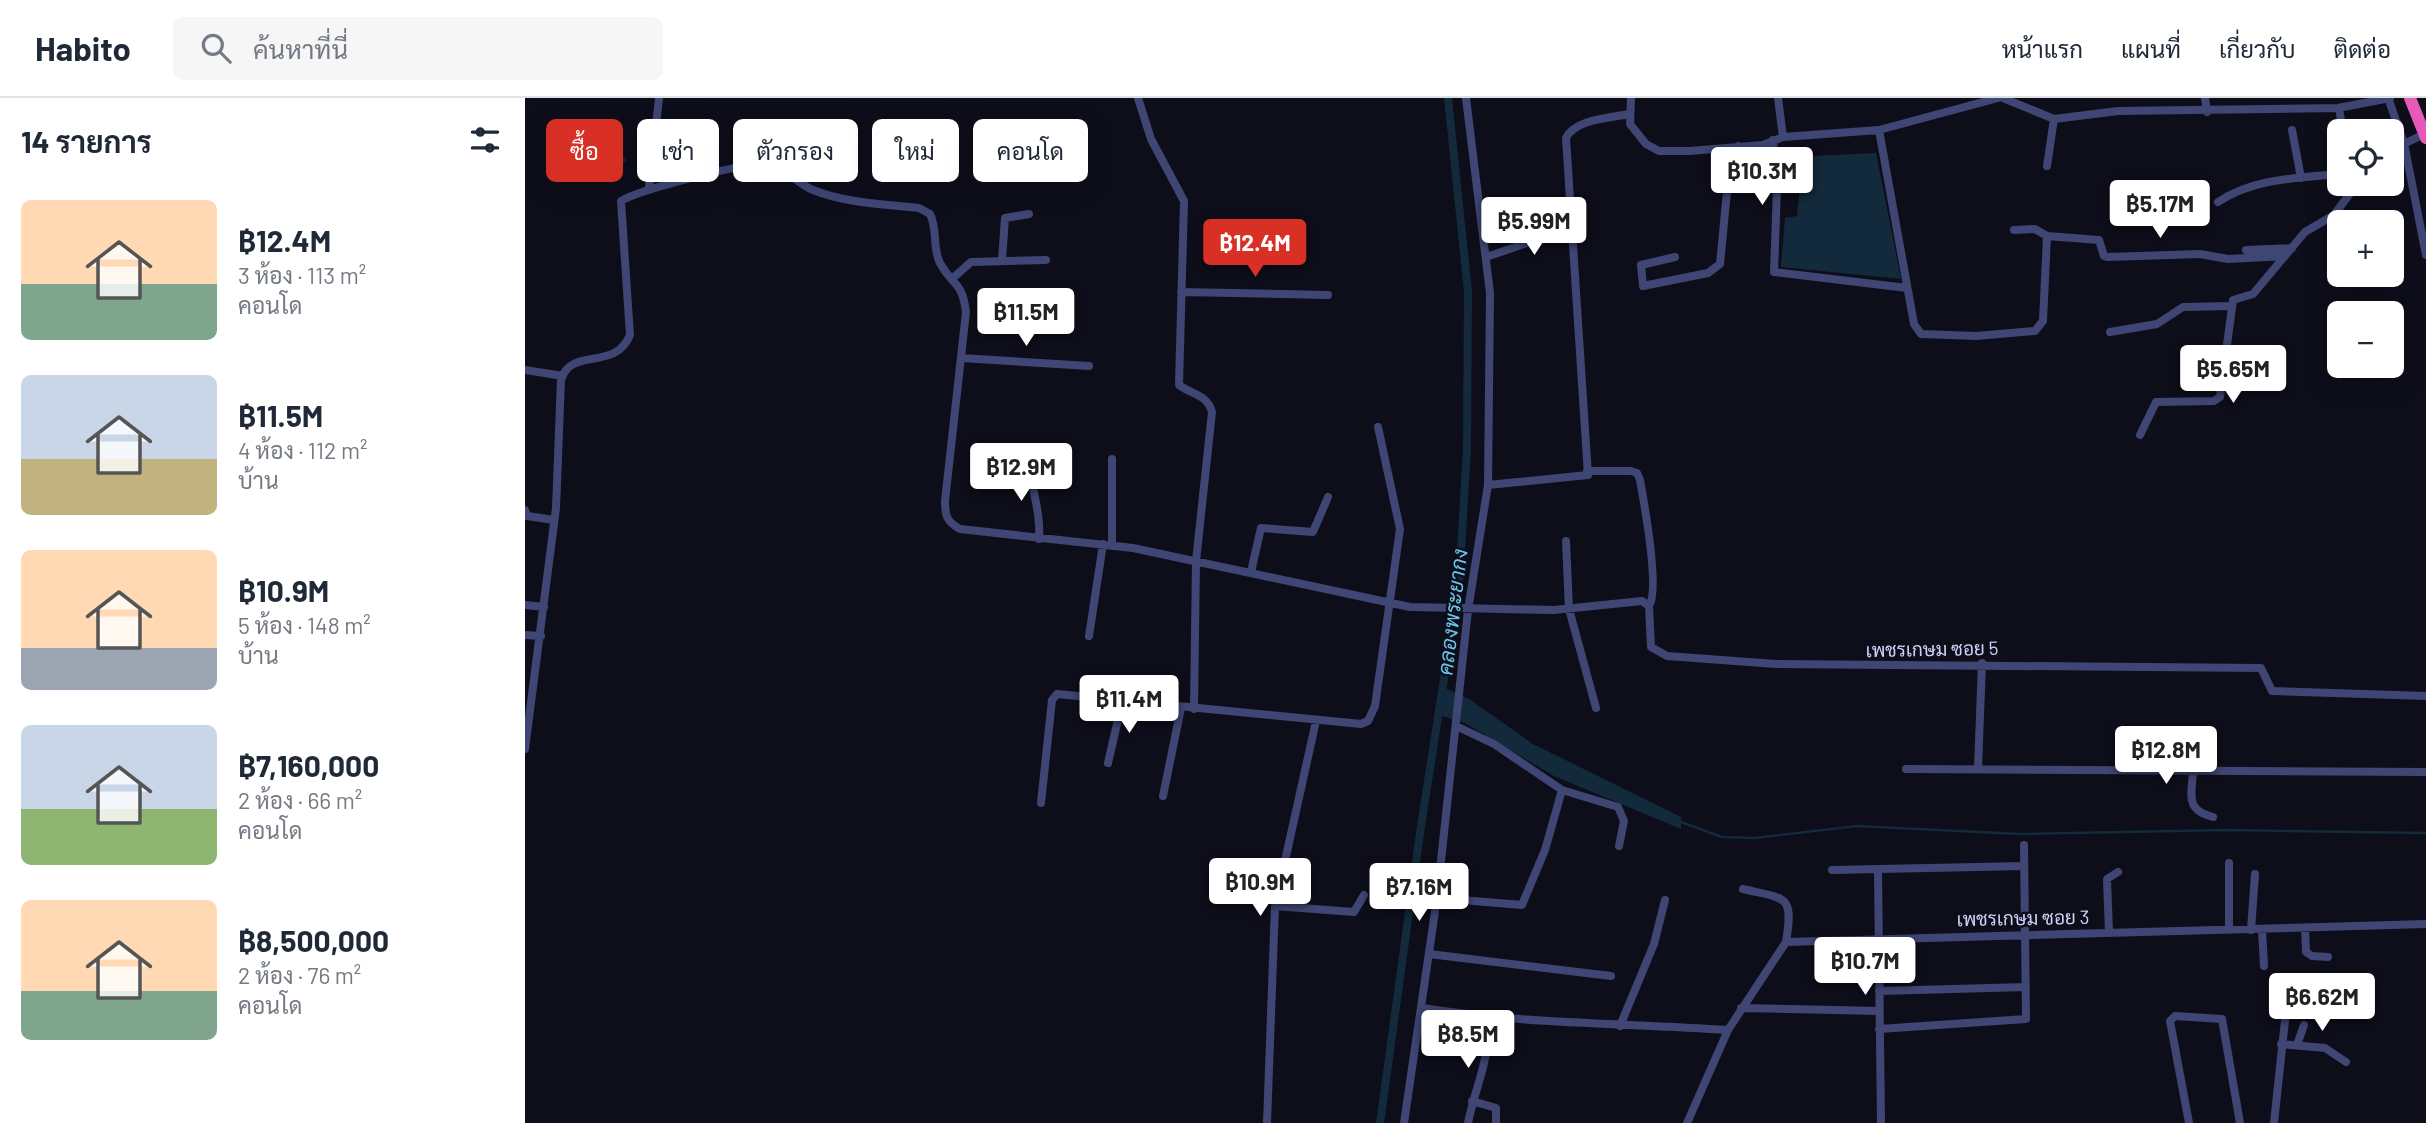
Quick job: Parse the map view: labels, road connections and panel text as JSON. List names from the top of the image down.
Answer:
{
  "streets": {
    "street": ["เพชรเกษม ซอย 5", "เพชรเกษม ซอย 3"]
  },
  "water": ["คลองพระยากง"],
  "page": {
    "header": "Habito",
    "search": "ค้นหาที่นี่",
    "nav": [
      "หน้าแรก",
      "แผนที่",
      "เกี่ยวกับ",
      "ติดต่อ"
    ],
    "heading": "14 รายการ",
    "map_buttons": ["+", "−"],
    "chip": [
      "ซื้อ",
      "เช่า",
      "ตัวกรอง",
      "ใหม่",
      "คอนโด"
    ],
    "price": [
      "฿10.3M",
      "฿5.17M",
      "฿5.99M",
      "฿12.4M",
      "฿11.5M",
      "฿5.65M",
      "฿12.9M",
      "฿11.4M",
      "฿12.8M",
      "฿10.9M",
      "฿7.16M",
      "฿10.7M",
      "฿6.62M",
      "฿8.5M"
    ],
    "list": [
      {
        "name": "฿12.4M",
        "note": "3 ห้อง · 113 m² · คอนโด"
      },
      {
        "name": "฿11.5M",
        "note": "4 ห้อง · 112 m² · บ้าน"
      },
      {
        "name": "฿10.9M",
        "note": "5 ห้อง · 148 m² · บ้าน"
      },
      {
        "name": "฿7,160,000",
        "note": "2 ห้อง · 66 m² · คอนโด"
      },
      {
        "name": "฿8,500,000",
        "note": "2 ห้อง · 76 m² · คอนโด"
      }
    ]
  }
}
